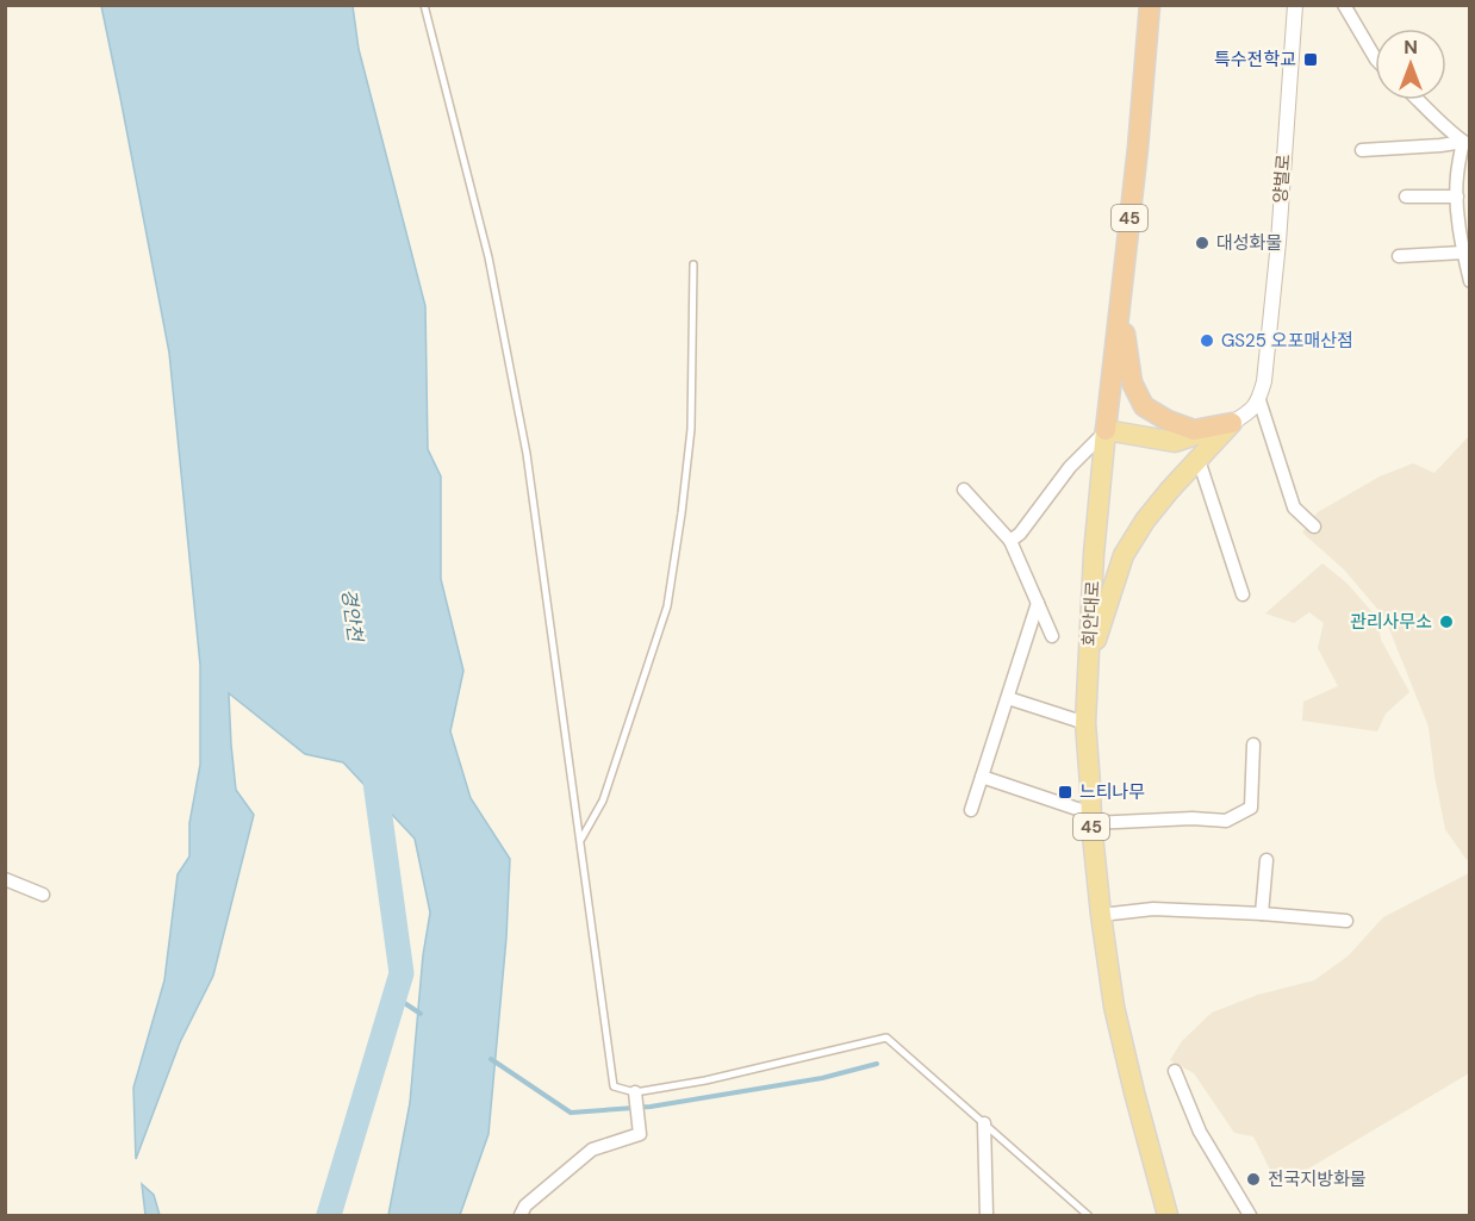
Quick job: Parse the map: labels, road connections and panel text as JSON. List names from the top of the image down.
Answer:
{
  "streets": {
    "highway": ["45", "회안대로"],
    "street": ["양벌로"]
  },
  "water": ["경안천"],
  "places": {
    "transit": ["특수전학교", "느티나무"],
    "other": [
      "대성화물",
      "GS25 오포매산점",
      "관리사무소",
      "전국지방화물"
    ]
  },
  "north": "top"
}
